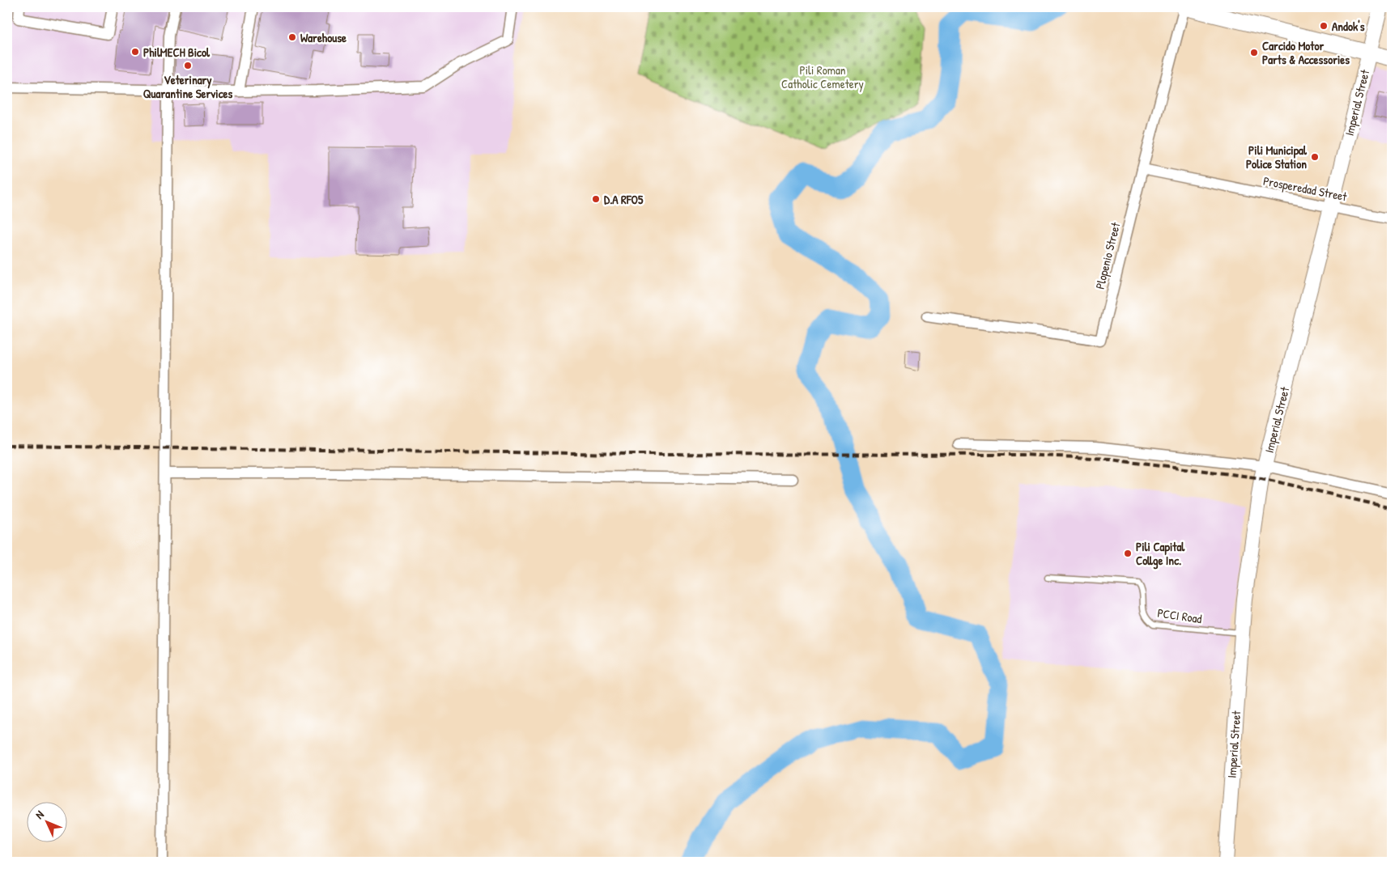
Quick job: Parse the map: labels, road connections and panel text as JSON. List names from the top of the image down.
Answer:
{
  "streets": {
    "main road": ["Imperial Street"],
    "street": ["Prosperedad Street", "Plopenio Street"],
    "lane": ["PCCI Road"]
  },
  "crossings": [
    ["Imperial Street", "Prosperedad Street"],
    ["Imperial Street", "PCCI Road"],
    ["Prosperedad Street", "Plopenio Street"]
  ],
  "parks": ["Pili Roman Catholic Cemetery"],
  "places": [
    "Andok's",
    "Warehouse",
    "PhilMECH Bicol",
    "Carcido Motor Parts & Accessories",
    "Veterinary Quarantine Services",
    "Pili Municipal Police Station",
    "D.A RFO5",
    "Pili Capital Collge Inc."
  ],
  "north": "top left"
}
